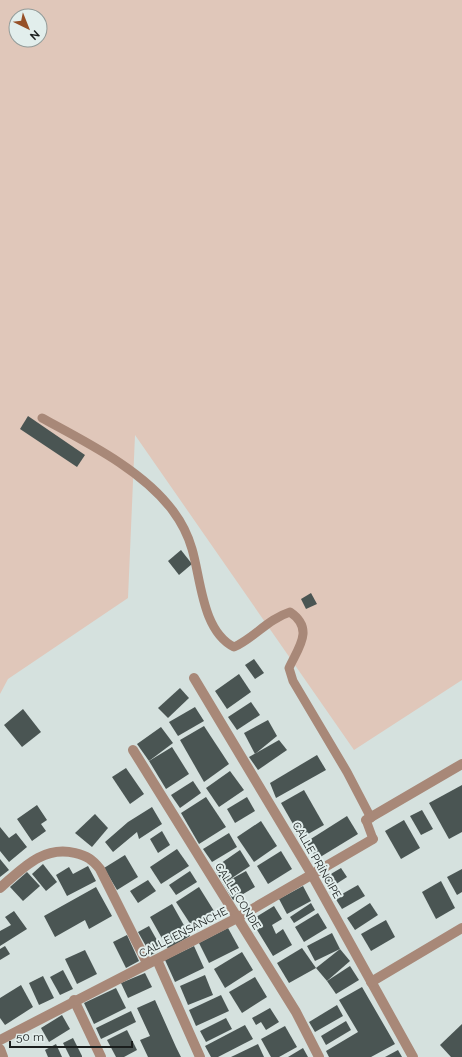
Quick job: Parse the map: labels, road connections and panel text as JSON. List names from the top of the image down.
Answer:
{
  "streets": {
    "street": ["CALLE PRÍNCIPE", "CALLE CONDE", "CALLE ENSANCHE"]
  },
  "crossings": [
    ["CALLE PRÍNCIPE", "CALLE ENSANCHE"],
    ["CALLE CONDE", "CALLE ENSANCHE"]
  ],
  "scale_bar": "50 m",
  "north": "bottom right"
}
